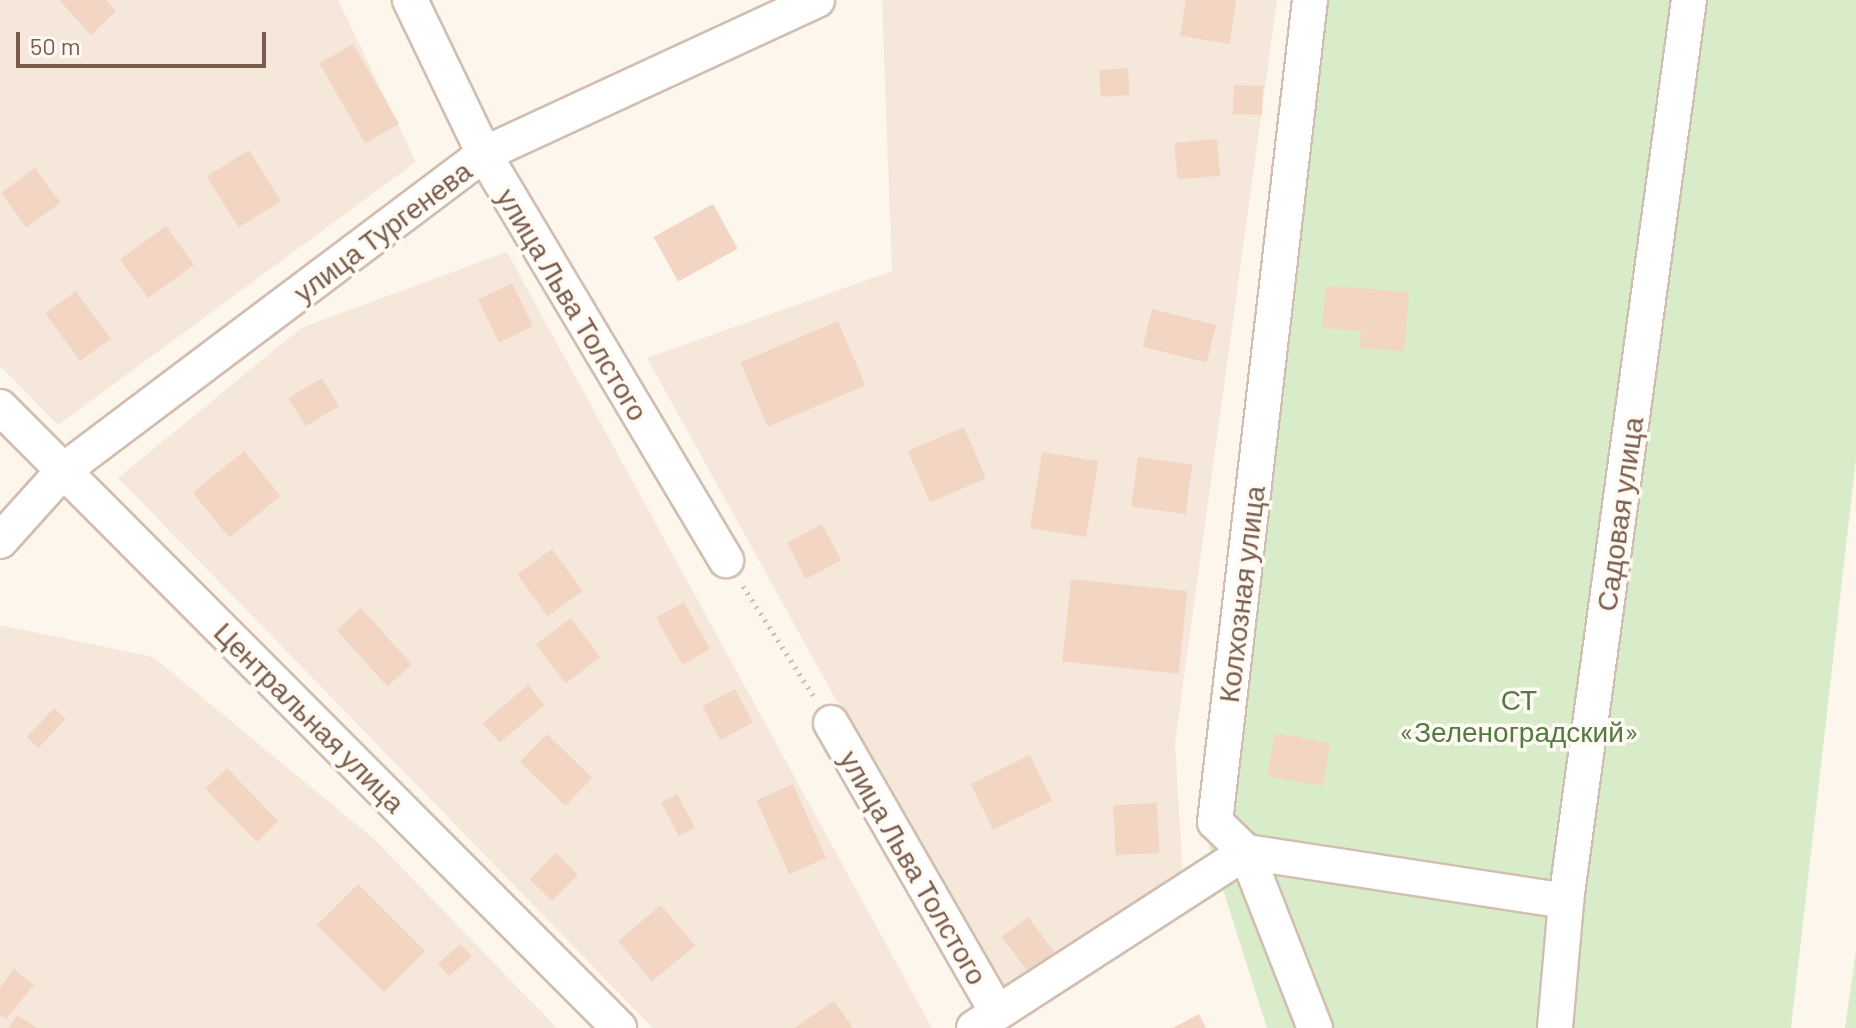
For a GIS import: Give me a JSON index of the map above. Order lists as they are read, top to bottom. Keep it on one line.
{"streets":{"street":["улица Тургенева","улица Льва Толстого","Садовая улица","Колхозная улица","Центральная улица"]},"crossings":[["улица Тургенева","улица Льва Толстого"],["улица Тургенева","Центральная улица"]],"parks":["СТ «Зеленоградский»"],"scale_bar":"50 m"}
